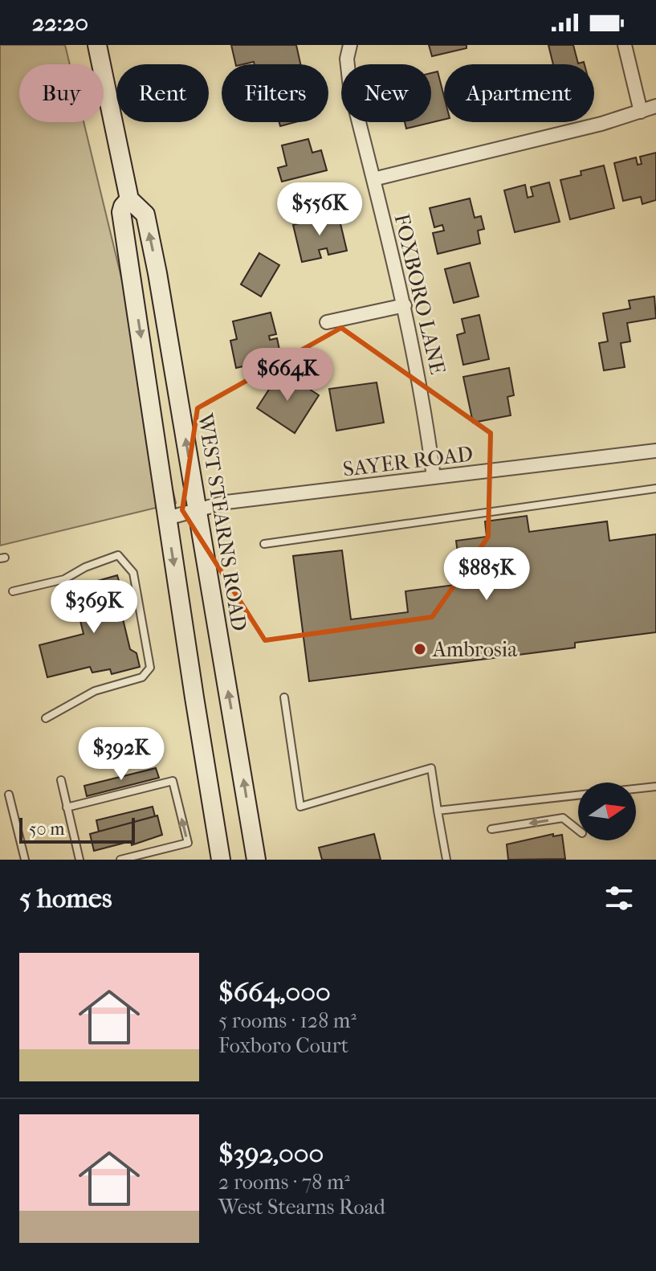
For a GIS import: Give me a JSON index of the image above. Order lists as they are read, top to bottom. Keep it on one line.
{"streets":{"main road":["WEST STEARNS ROAD"],"street":["FOXBORO LANE","SAYER ROAD"]},"crossings":[["FOXBORO LANE","SAYER ROAD"],["SAYER ROAD","WEST STEARNS ROAD"]],"places":["Ambrosia"],"scale_bar":"50 m","north":"right","page":{"status":"22:20","chip":["Buy","Rent","Filters","New","Apartment"],"price":["$556K","$664K","$885K","$369K","$392K"],"scale":"50 m","heading":"5 homes","list":[{"name":"$664,000","note":"5 rooms · 128 m² · Foxboro Court"},{"name":"$392,000","note":"2 rooms · 78 m² · West Stearns Road"}]}}
